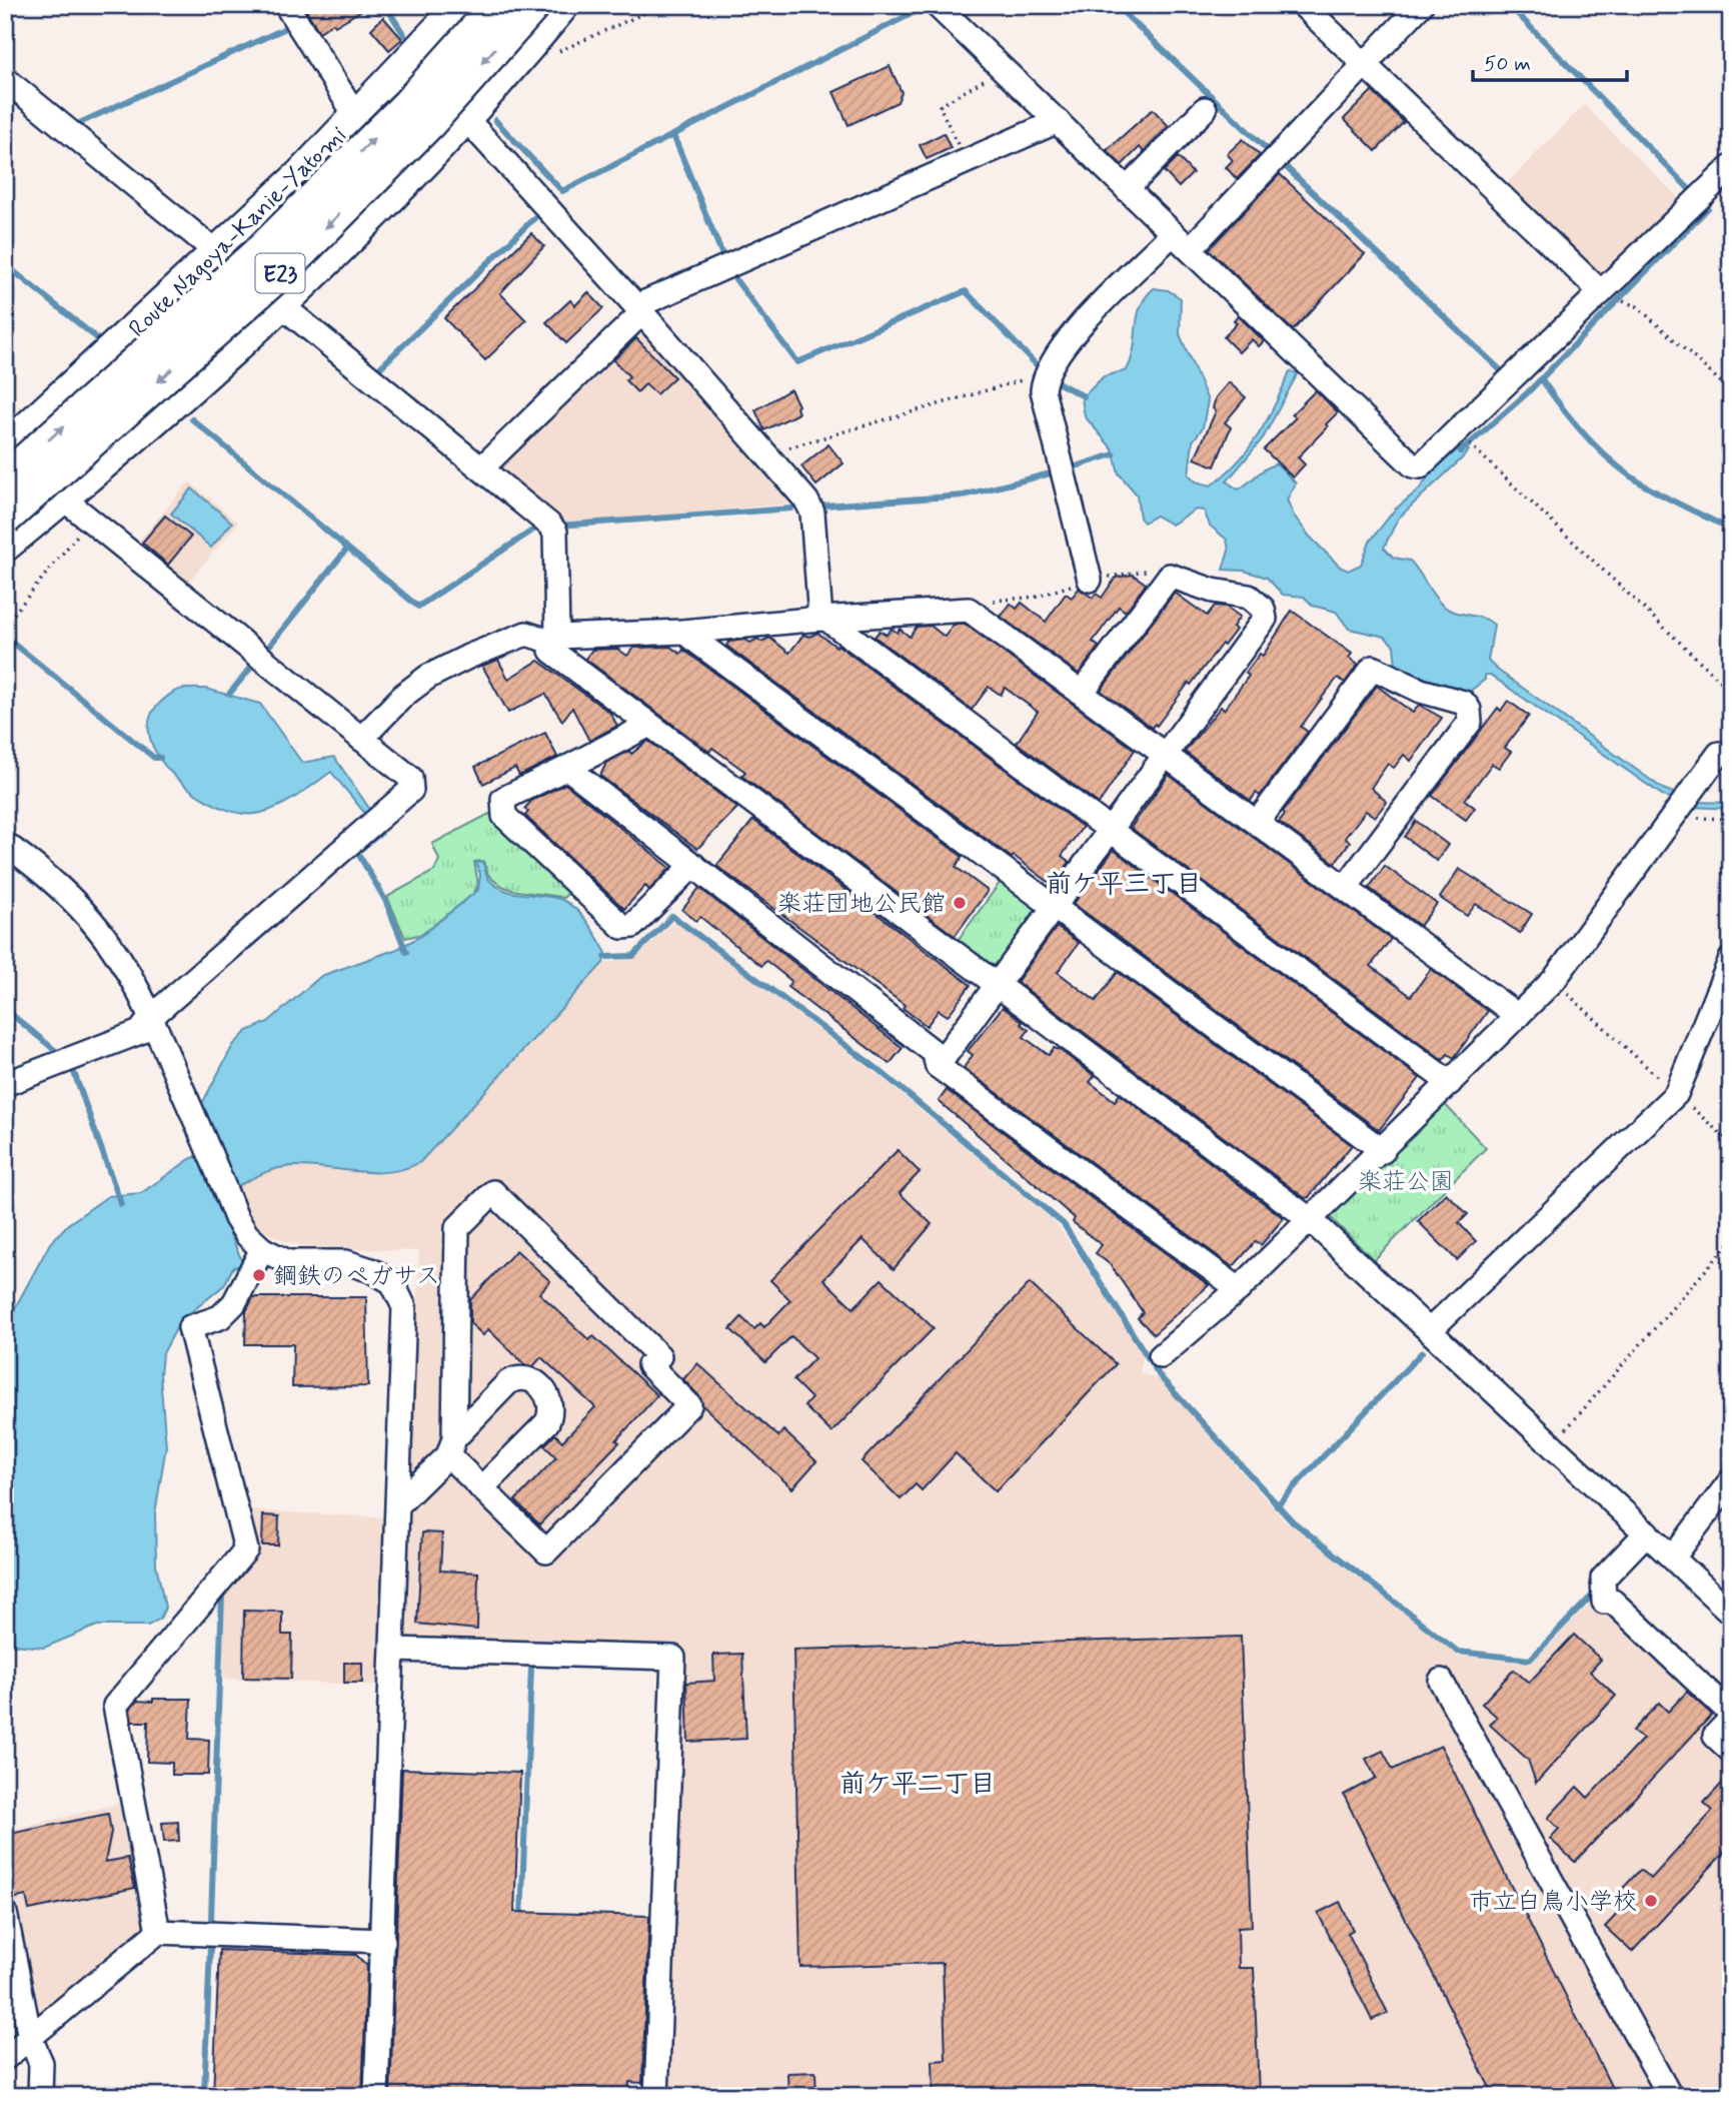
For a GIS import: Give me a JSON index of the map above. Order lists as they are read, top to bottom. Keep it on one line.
{"streets":{"highway":["E23"],"main road":["Route Nagoya-Kanie-Yatomi"]},"districts":["前ケ平三丁目","前ケ平二丁目"],"parks":["楽荘公園"],"places":["楽荘団地公民館","鋼鉄のペガサス","市立白鳥小学校"],"scale_bar":"50 m"}
